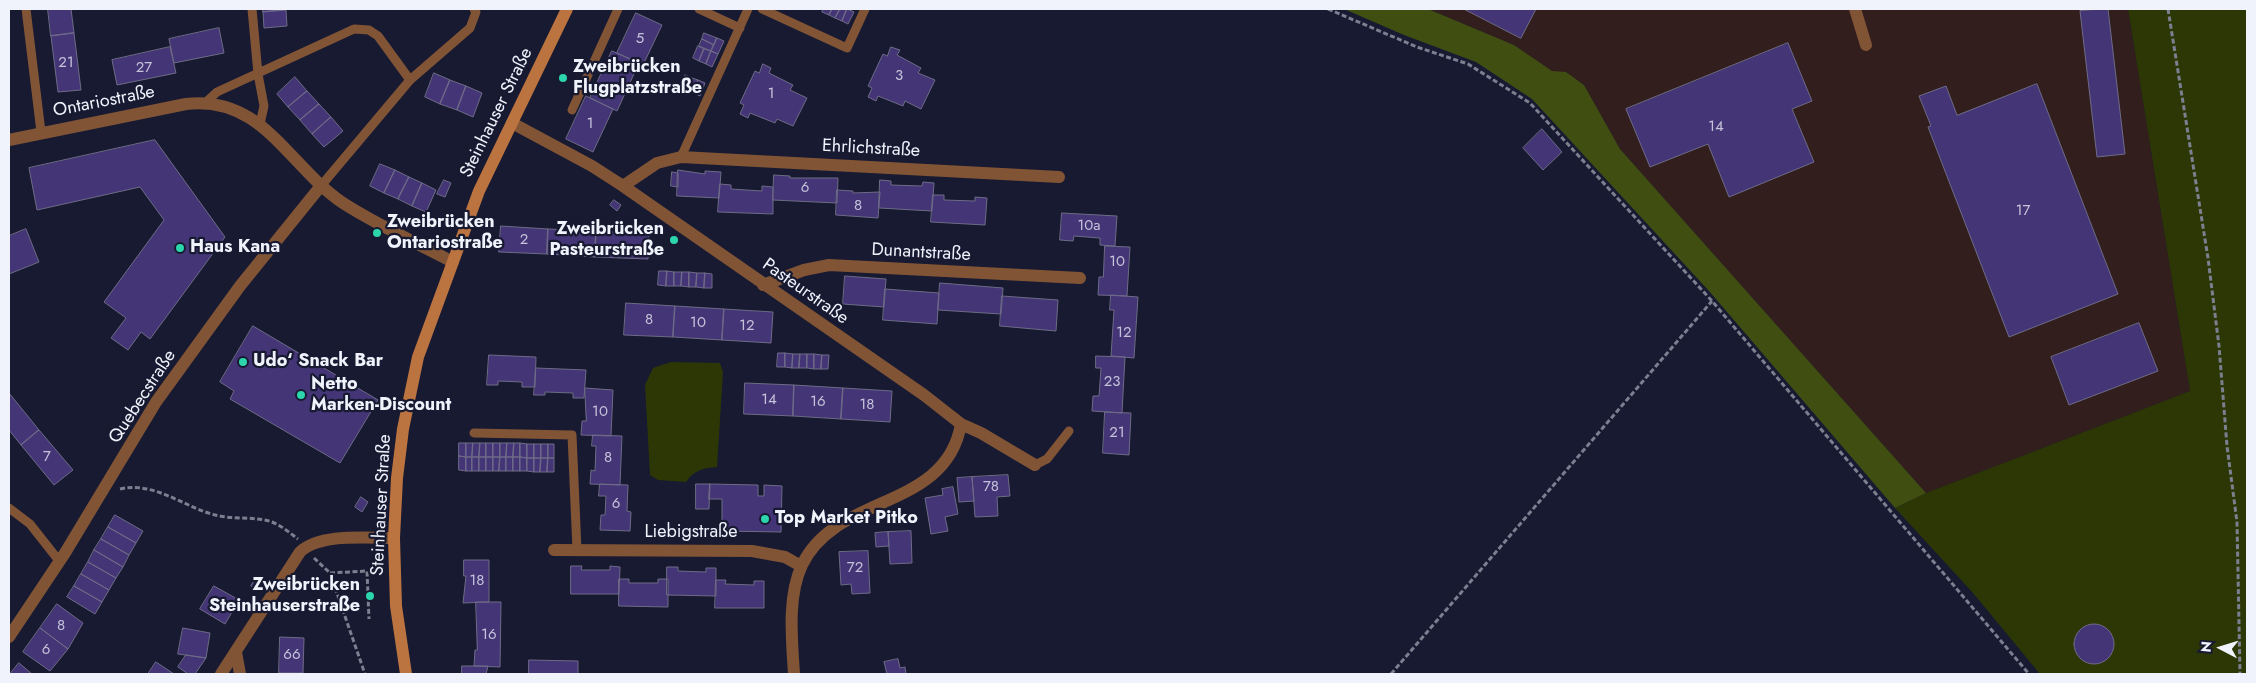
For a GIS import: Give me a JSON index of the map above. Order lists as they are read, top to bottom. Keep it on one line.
{"streets":{"main road":["Steinhauser Straße"],"street":["Ontariostraße","Ehrlichstraße","Dunantstraße","Pasteurstraße","Quebecstraße","Liebigstraße"]},"crossings":[["Ontariostraße","Steinhauser Straße"],["Ontariostraße","Quebecstraße"],["Steinhauser Straße","Pasteurstraße"],["Ehrlichstraße","Pasteurstraße"],["Dunantstraße","Pasteurstraße"]],"places":["Zweibrücken Flugplatzstraße","Zweibrücken Ontariostraße","Zweibrücken Pasteurstraße","Haus Kana","Udo‘ Snack Bar","Netto Marken-Discount","Top Market Pitko","Zweibrücken Steinhauserstraße"],"house_numbers":["5","21","27","3","1","1","14","6","8","17","10a","2","10","8","10","12","12","23","14","16","18","10","21","7","8","78","6","72","18","8","16","6","66"],"north":"left"}
